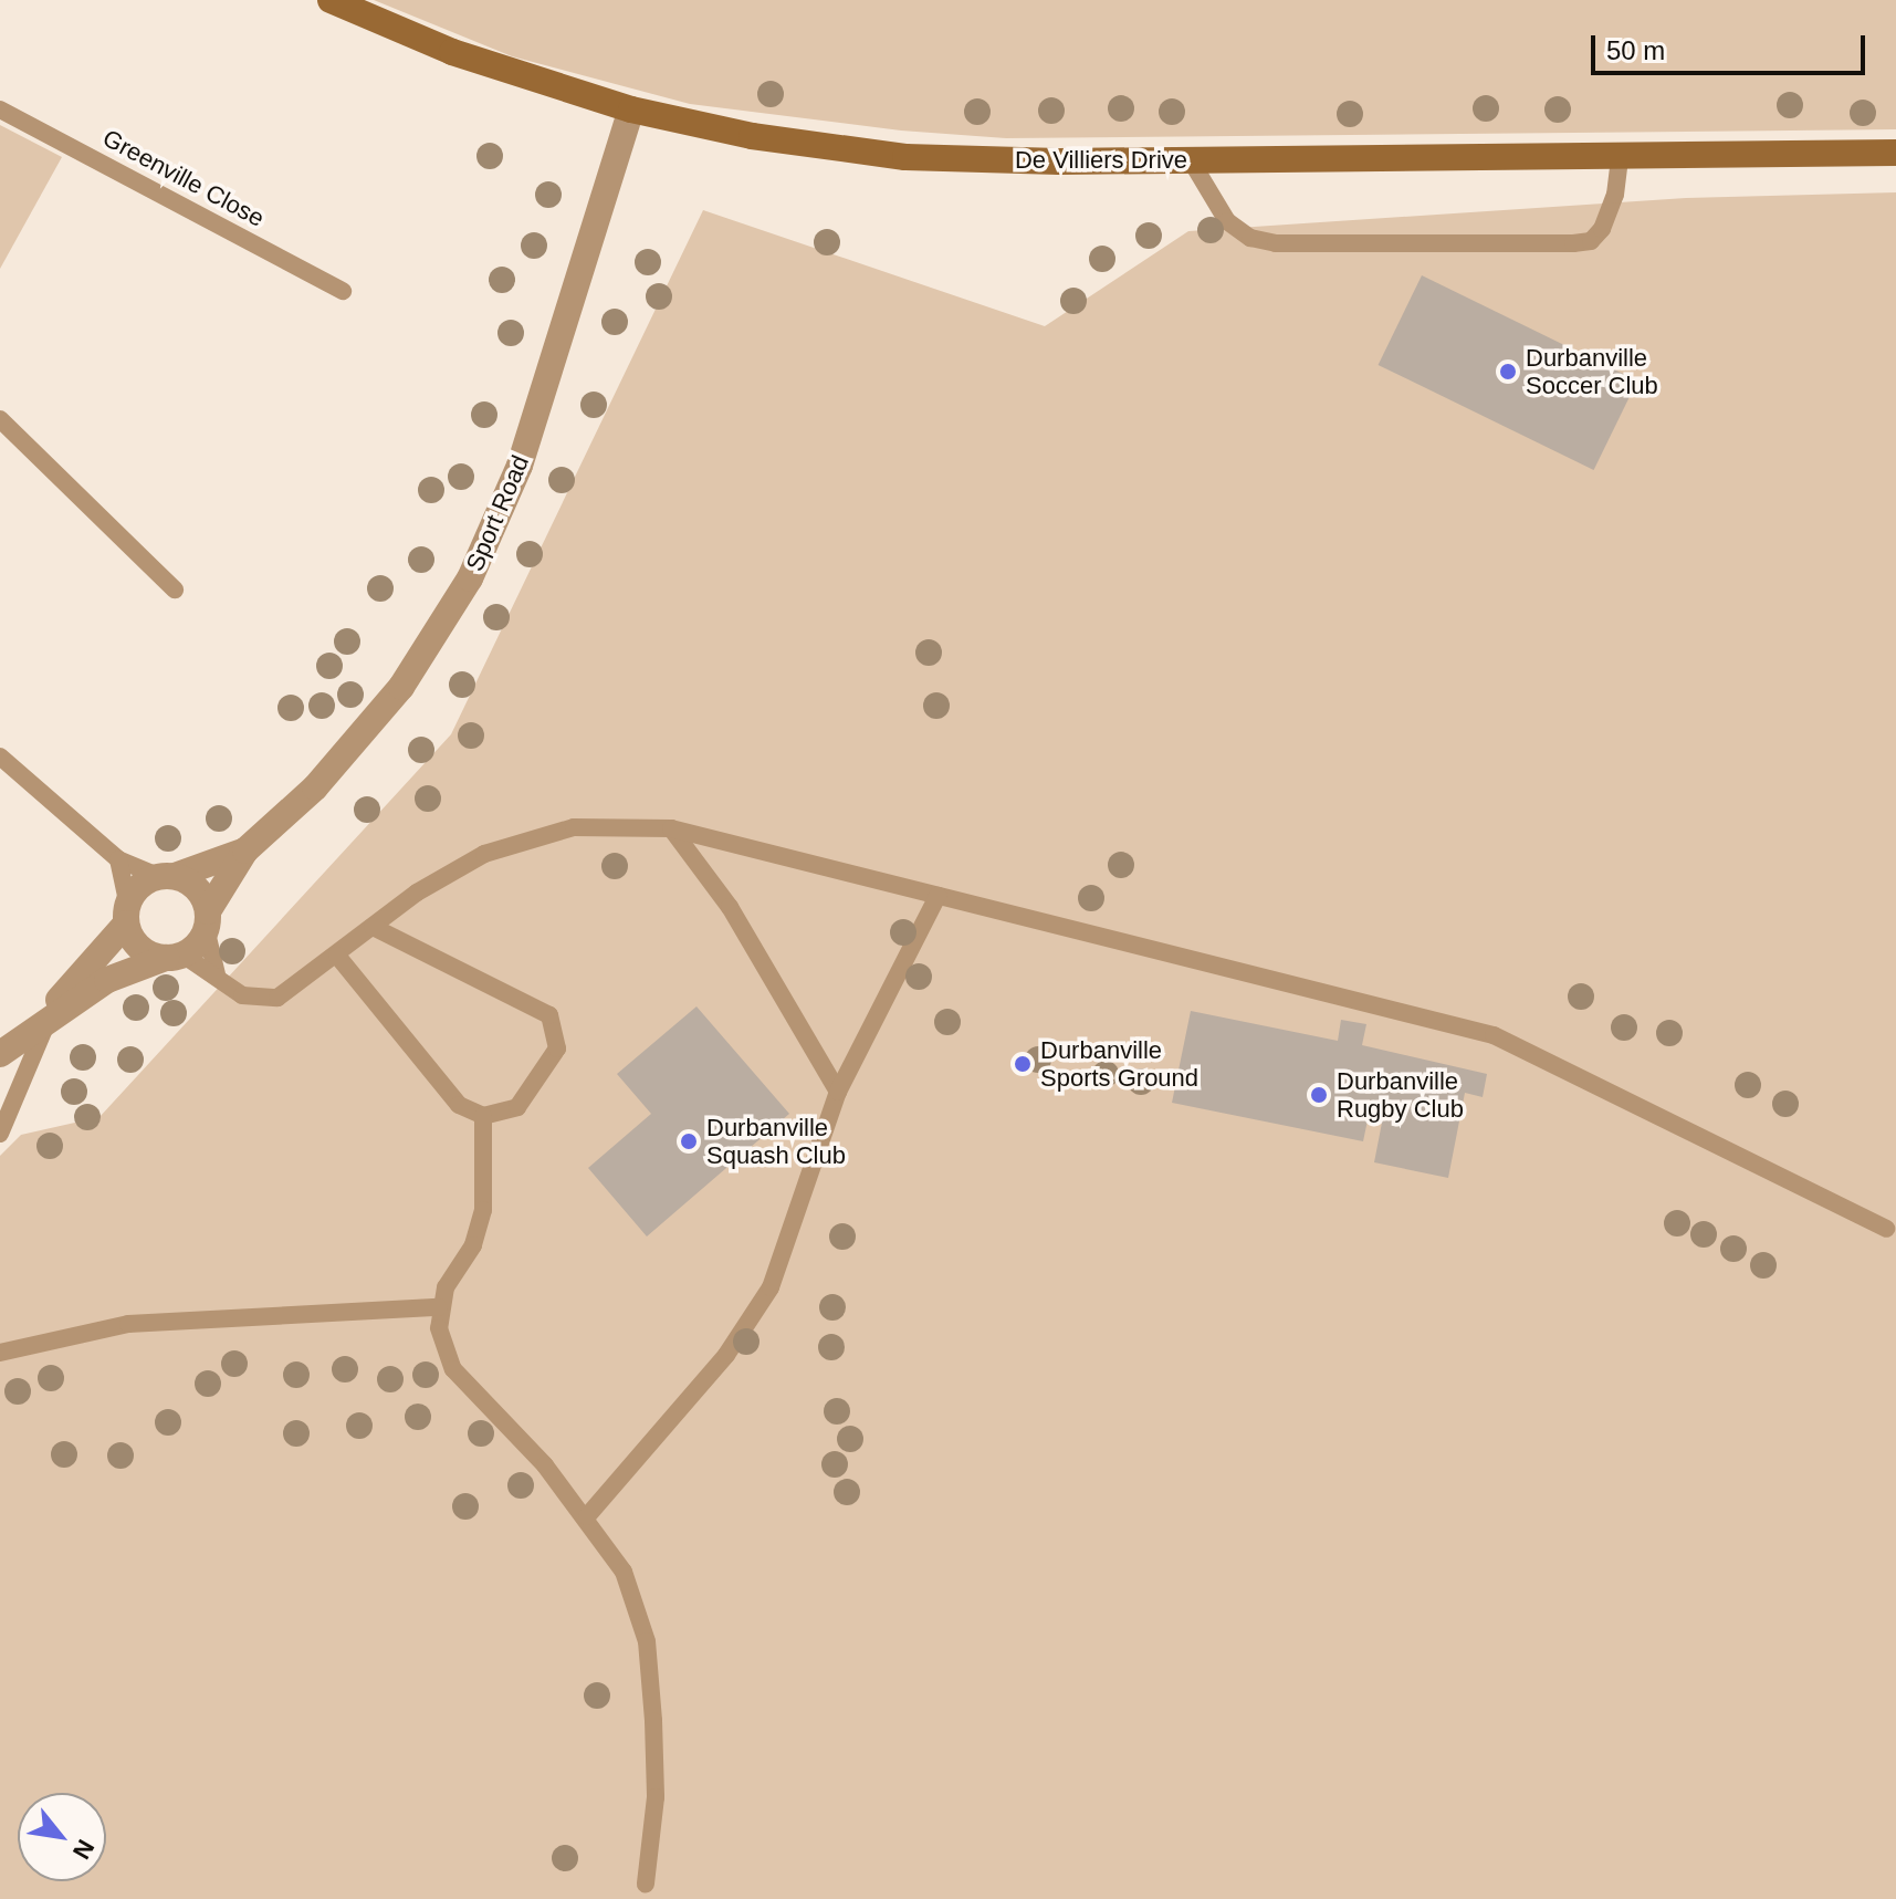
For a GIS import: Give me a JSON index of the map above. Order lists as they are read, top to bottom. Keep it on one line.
{"streets":{"street":["De Villiers Drive","Sport Road"],"lane":["Greenville Close"]},"crossings":[["De Villiers Drive","Sport Road"]],"places":["Durbanville Soccer Club","Durbanville Sports Ground","Durbanville Rugby Club","Durbanville Squash Club"],"scale_bar":"50 m","north":"bottom right"}
